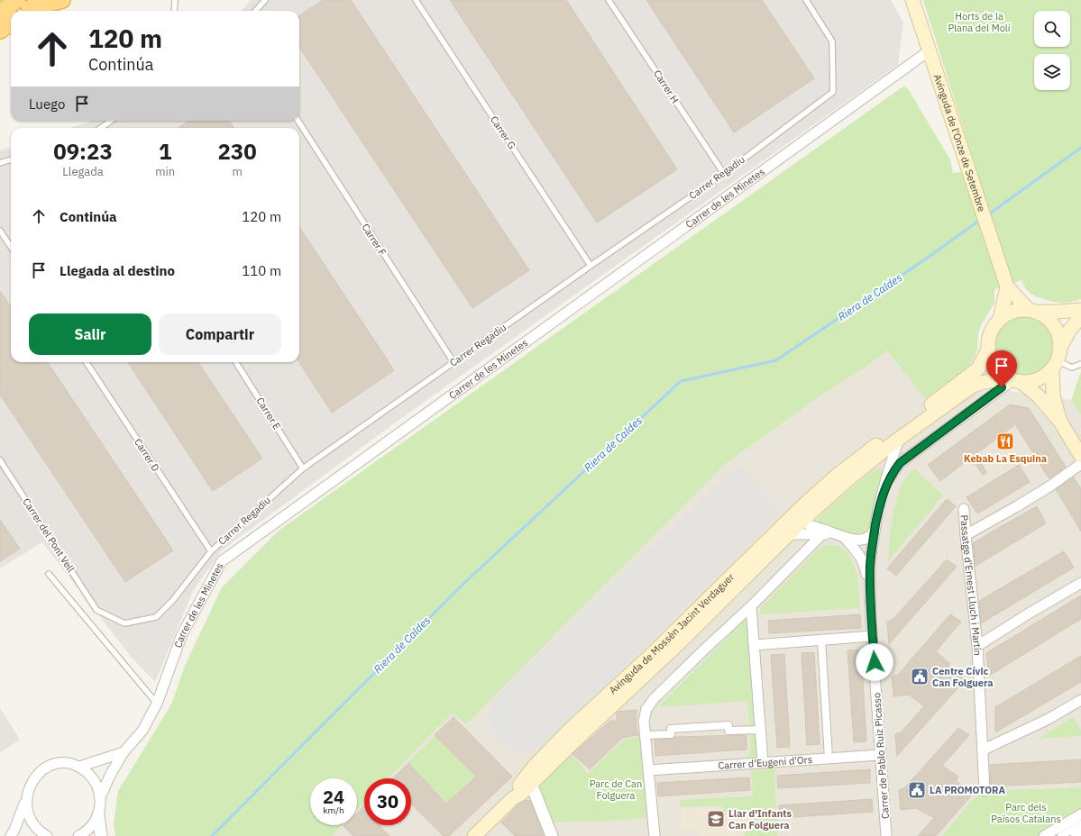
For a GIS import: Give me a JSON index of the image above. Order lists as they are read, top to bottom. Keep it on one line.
{"streets":{"main road":["Avinguda de l'Onze de Setembre","Avinguda de Mossèn Jacint Verdaguer"],"street":["Carrer de les Minetes","Passatge d'Ernest Lluch i Martín","Carrer de Pablo Ruiz Picasso","Carrer d'Eugeni d'Ors"],"lane":["Carrer H","Carrer G","Carrer Regadiu","Carrer F","Carrer E","Carrer D","Carrer del Pont Vell"]},"crossings":[["Carrer H","Carrer Regadiu"],["Carrer G","Carrer Regadiu"],["Avinguda de l'Onze de Setembre","Carrer de les Minetes"],["Avinguda de l'Onze de Setembre","Avinguda de Mossèn Jacint Verdaguer"],["Carrer Regadiu","Carrer F"],["Carrer Regadiu","Carrer E"],["Carrer Regadiu","Carrer D"],["Carrer Regadiu","Carrer del Pont Vell"],["Avinguda de Mossèn Jacint Verdaguer","Carrer de Pablo Ruiz Picasso"],["Carrer de Pablo Ruiz Picasso","Carrer d'Eugeni d'Ors"]],"water":["Riera de Caldes"],"parks":["Horts de la Plana del Molí","Parc de Can Folguera","Parc dels Països Catalans"],"places":{"restaurant":["Kebab La Esquina"],"public building":["Centre Cívic Can Folguera","LA PROMOTORA"],"school or university":["Llar d'Infants Can Folguera"]},"page":{"turn":["120 m","Continúa"],"then":"Luego","eta":["09:23","Llegada","1","min","230","m"],"list":[{"name":"Continúa","value":"120 m"},{"name":"Llegada al destino","value":"110 m"}],"buttons":["Salir","Compartir"],"speed":"24 km/h","limit":"30"}}
